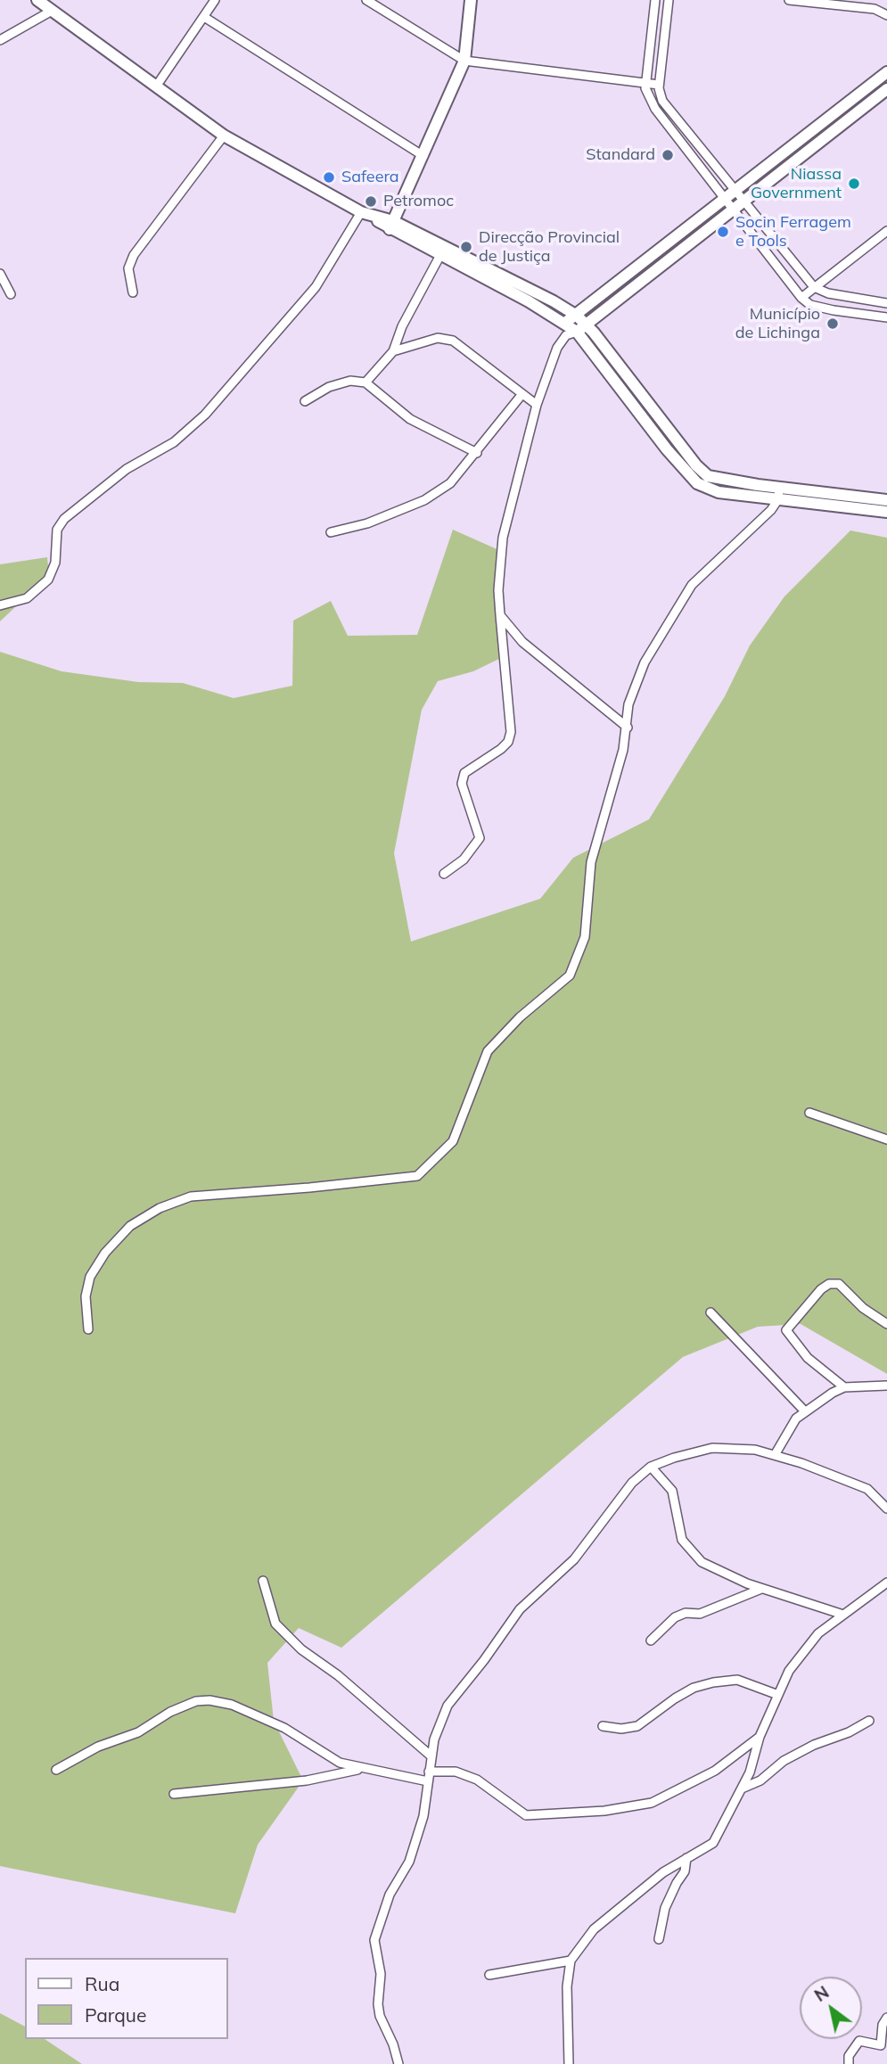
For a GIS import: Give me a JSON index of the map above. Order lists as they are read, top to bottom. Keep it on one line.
{"places":["Standard","Safeera","Niassa Government","Petromoc","Socin Ferragem e Tools","Direcção Provincial de Justiça","Município de Lichinga"],"legend":["Rua","Parque"],"north":"top left"}
